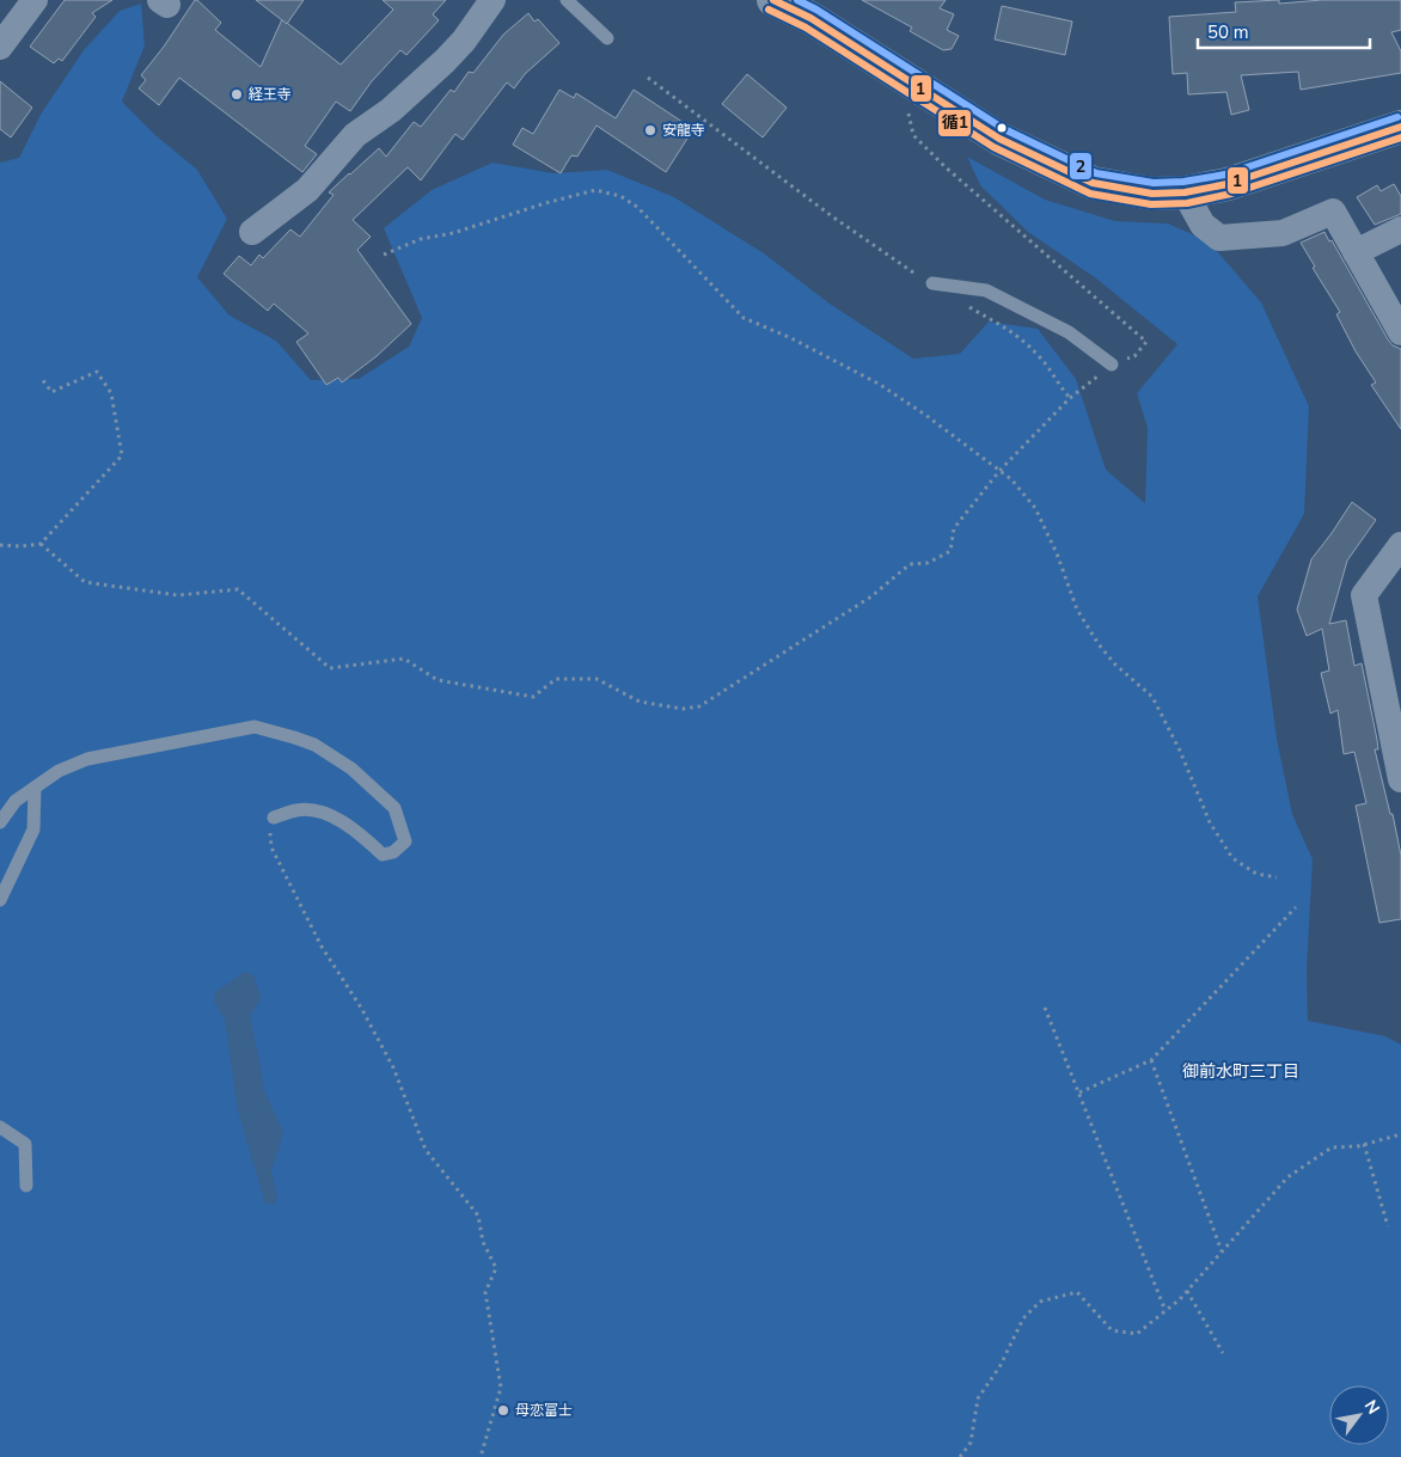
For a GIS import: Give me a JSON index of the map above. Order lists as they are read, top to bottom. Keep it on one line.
{"districts":["御前水町三丁目"],"places":["経王寺","安龍寺","母恋富士"],"lines":["transit line 1","transit line 2","transit line 循1"],"scale_bar":"50 m","north":"top right"}
